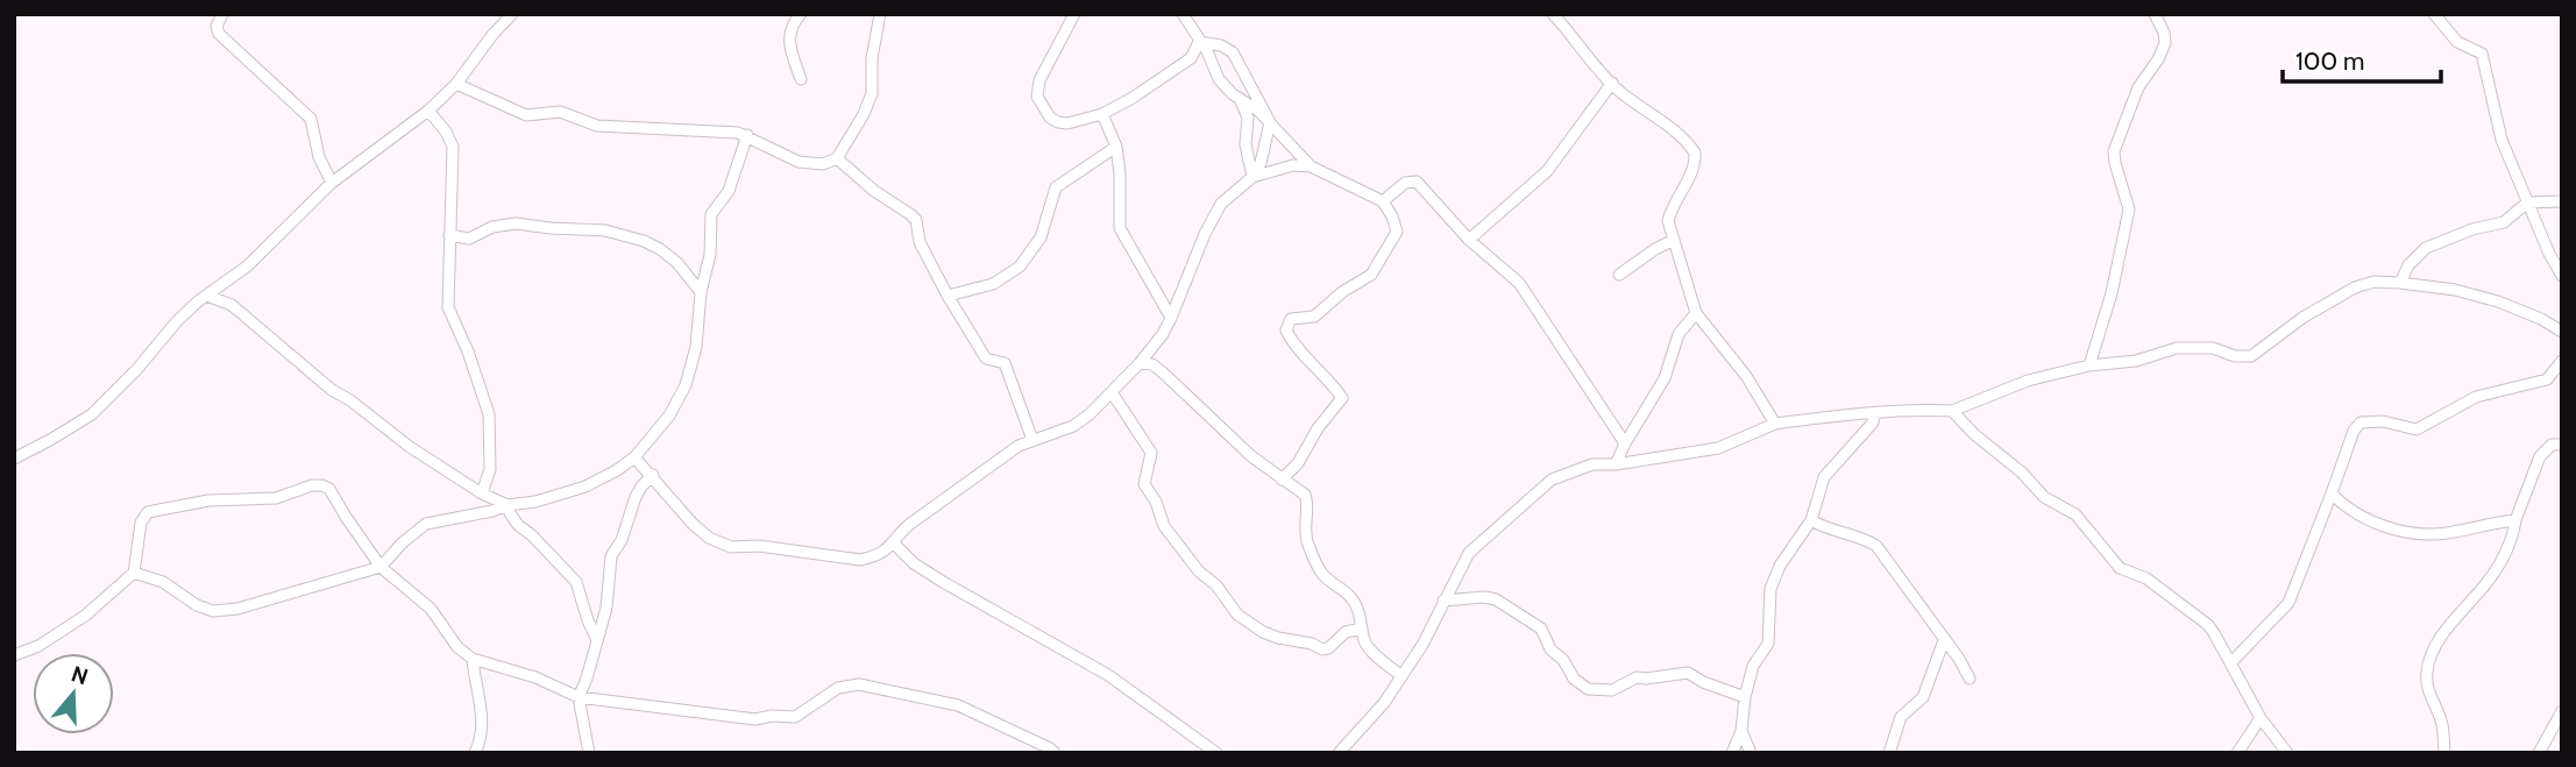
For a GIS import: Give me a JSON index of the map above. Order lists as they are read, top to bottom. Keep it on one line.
{"scale_bar":"100 m","north":"top"}
